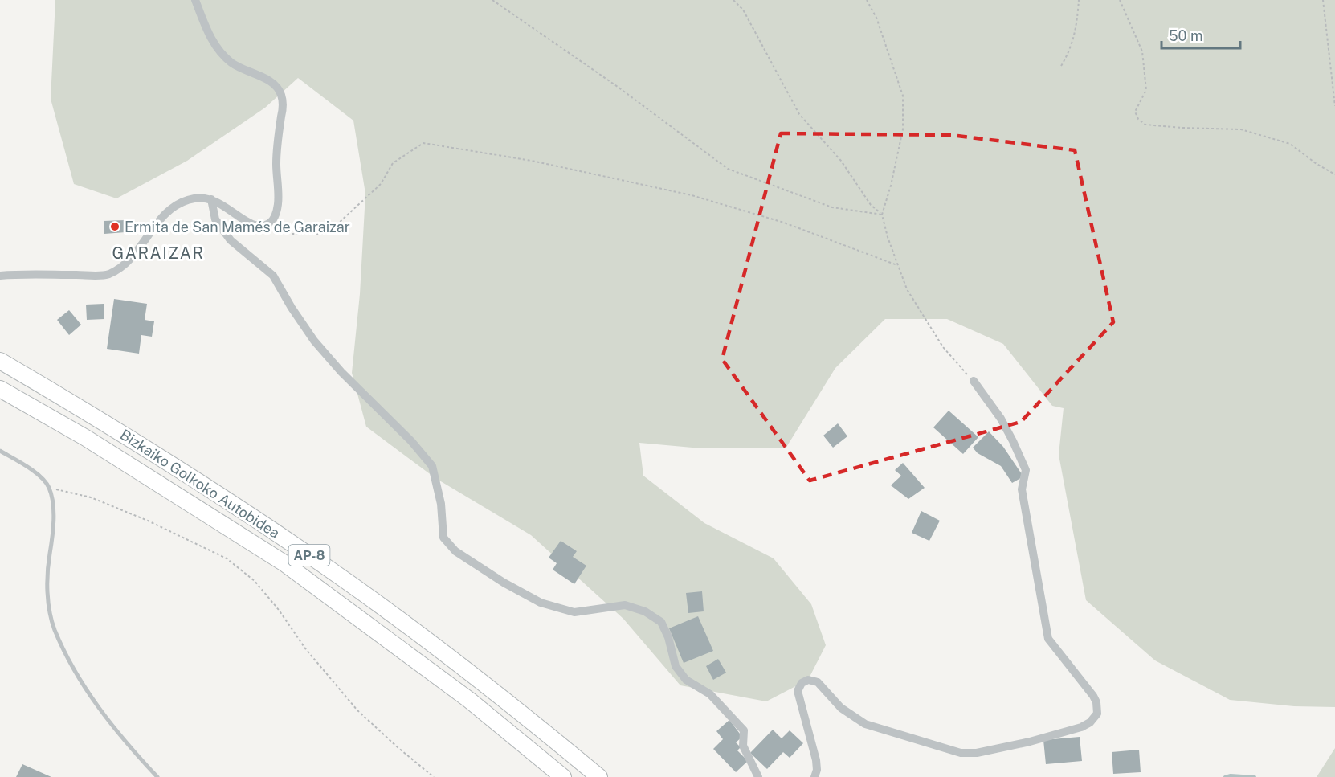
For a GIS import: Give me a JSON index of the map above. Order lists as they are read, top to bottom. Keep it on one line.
{"streets":{"highway":["Bizkaiko Golkoko Autobidea","AP-8"]},"districts":["GARAIZAR"],"places":["Ermita de San Mamés de Garaizar"],"scale_bar":"50 m"}
